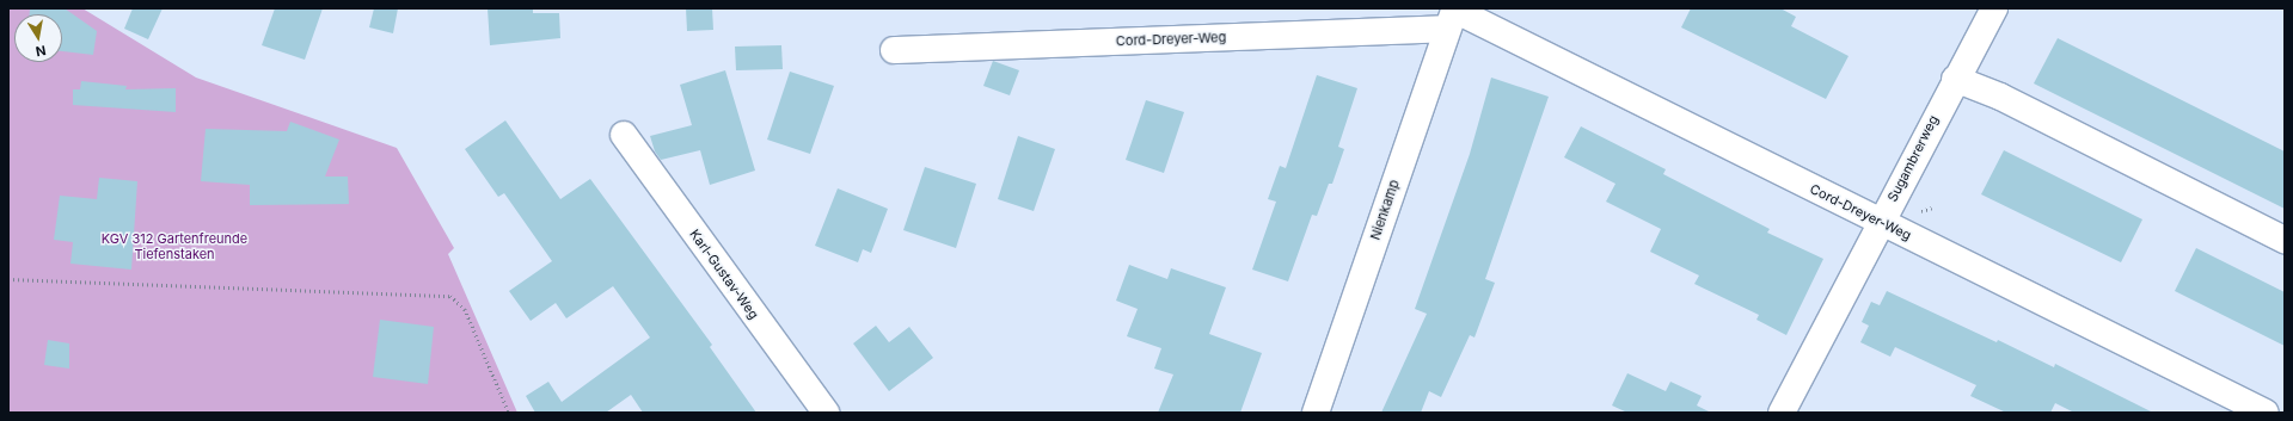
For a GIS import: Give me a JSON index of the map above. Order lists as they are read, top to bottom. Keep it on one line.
{"streets":{"street":["Cord-Dreyer-Weg","Sugambrerweg","Nienkamp","Karl-Gustav-Weg"]},"crossings":[["Cord-Dreyer-Weg","Sugambrerweg"],["Cord-Dreyer-Weg","Nienkamp"]],"parks":["KGV 312 Gartenfreunde Tiefenstaken"],"north":"bottom"}
